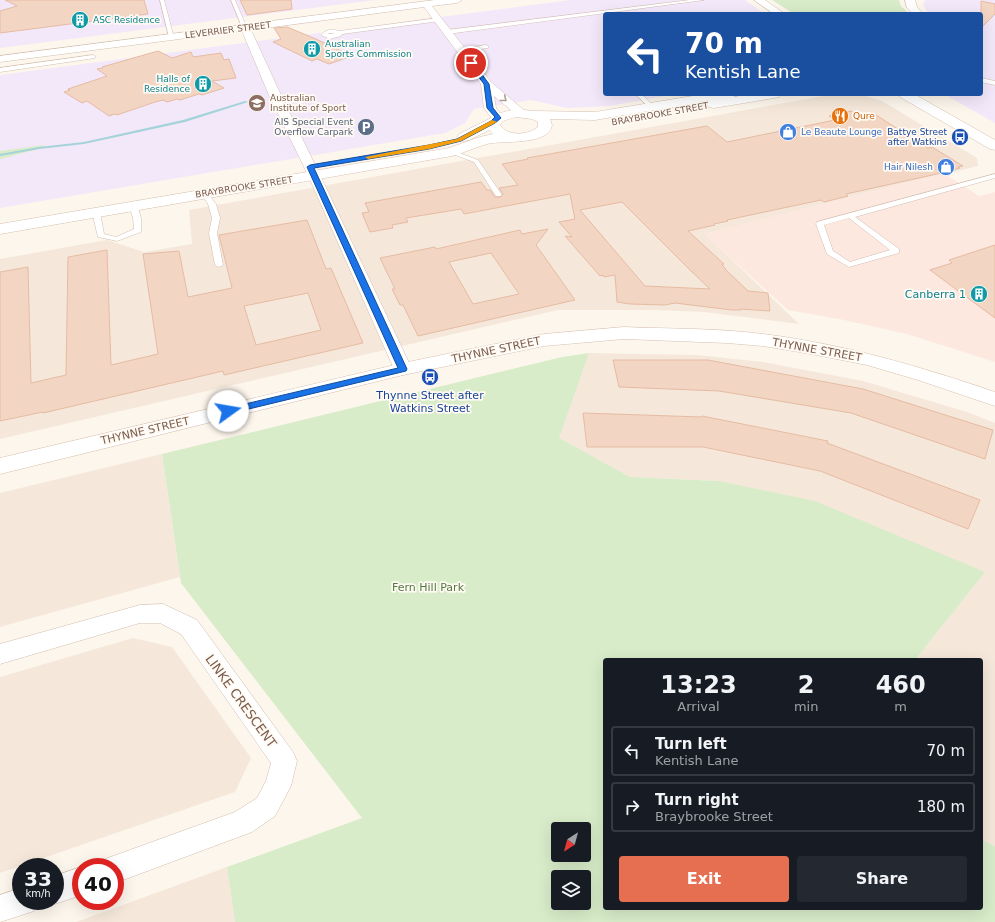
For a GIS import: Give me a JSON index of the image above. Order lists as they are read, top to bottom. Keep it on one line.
{"streets":{"street":["LEVERRIER STREET","BRAYBROOKE STREET","THYNNE STREET","LINKE CRESCENT"]},"parks":["Fern Hill Park"],"places":{"building":["ASC Residence","Australian Sports Commission","Halls of Residence","Canberra 1"],"school or university":["Australian Institute of Sport"],"restaurant":["Qure"],"parking":["AIS Special Event Overflow Carpark"],"shop":["Le Beaute Lounge","Hair Nilesh"],"bus stop":["Battye Street after Watkins","Thynne Street after Watkins Street"]},"north":"bottom left","page":{"turn":["70 m","Kentish Lane"],"eta":["13:23","Arrival","2","min","460","m"],"list":[{"name":"Turn left","note":"Kentish Lane","value":"70 m"},{"name":"Turn right","note":"Braybrooke Street","value":"180 m"}],"buttons":["Exit","Share"],"speed":"33 km/h","limit":"40"}}
